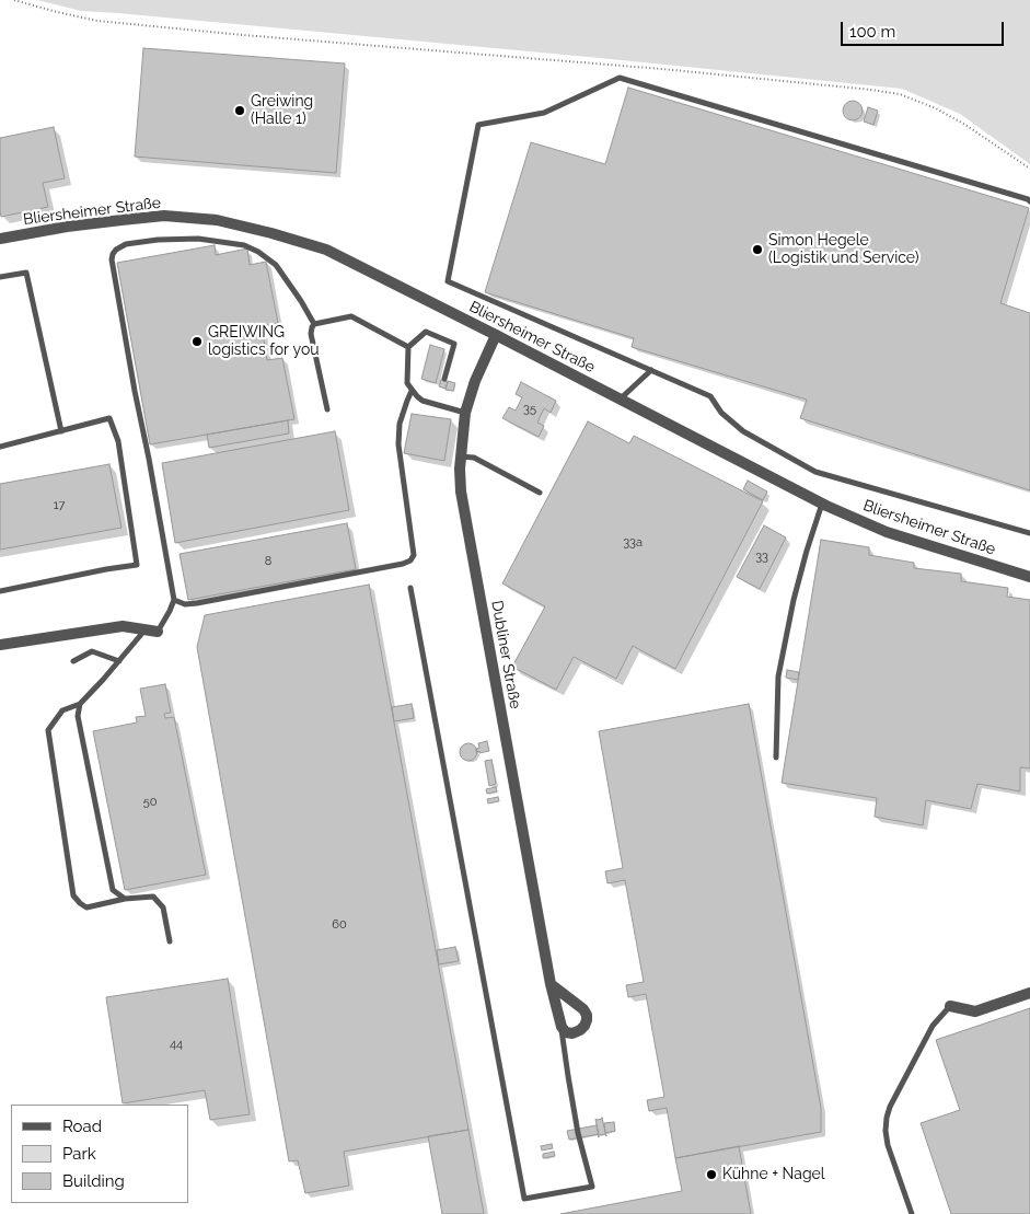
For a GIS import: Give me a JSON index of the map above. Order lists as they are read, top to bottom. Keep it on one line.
{"streets":{"street":["Bliersheimer Straße","Dubliner Straße"]},"crossings":[["Bliersheimer Straße","Dubliner Straße"]],"places":["Greiwing (Halle 1)","Simon Hegele (Logistik und Service)","GREIWING logistics for you","Kühne + Nagel"],"house_numbers":["35","17","33a","33","8","50","60","44"],"legend":["Road","Park","Building"],"scale_bar":"100 m"}
